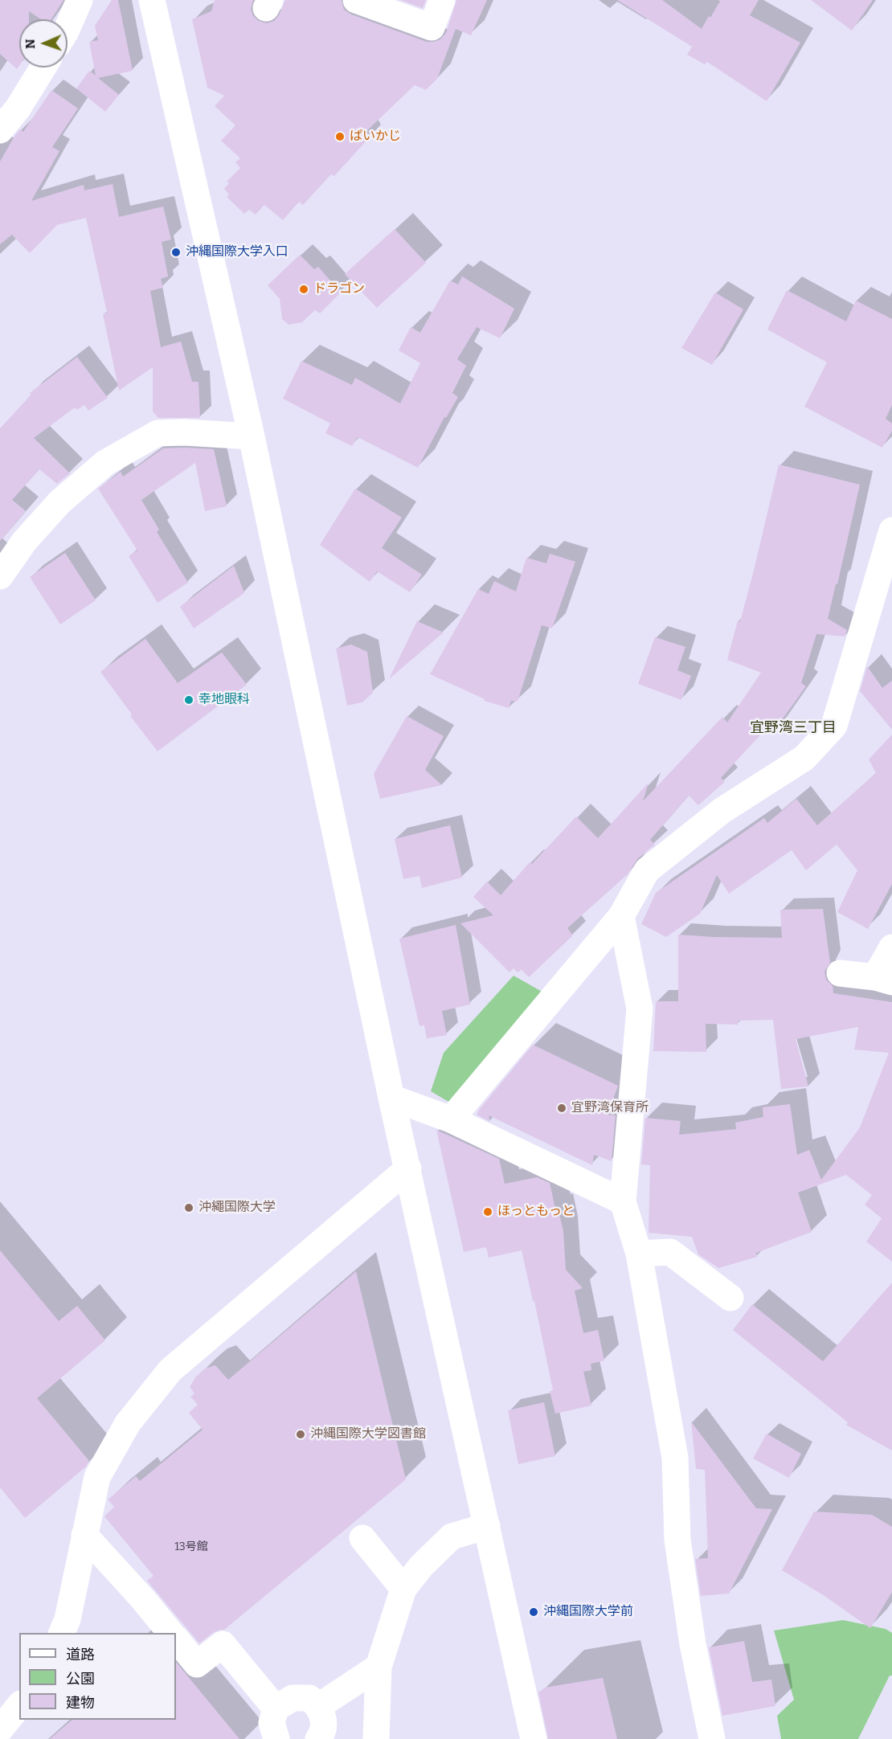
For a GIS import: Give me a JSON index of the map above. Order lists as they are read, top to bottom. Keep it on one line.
{"districts":["宜野湾三丁目"],"places":["ぱいかじ","沖縄国際大学入口","ドラゴン","幸地眼科","宜野湾保育所","沖繩国際大学","ほっともっと","沖縄国際大学図書館","沖縄国際大学前"],"house_numbers":["13号館"],"legend":["道路","公園","建物"],"north":"left"}
